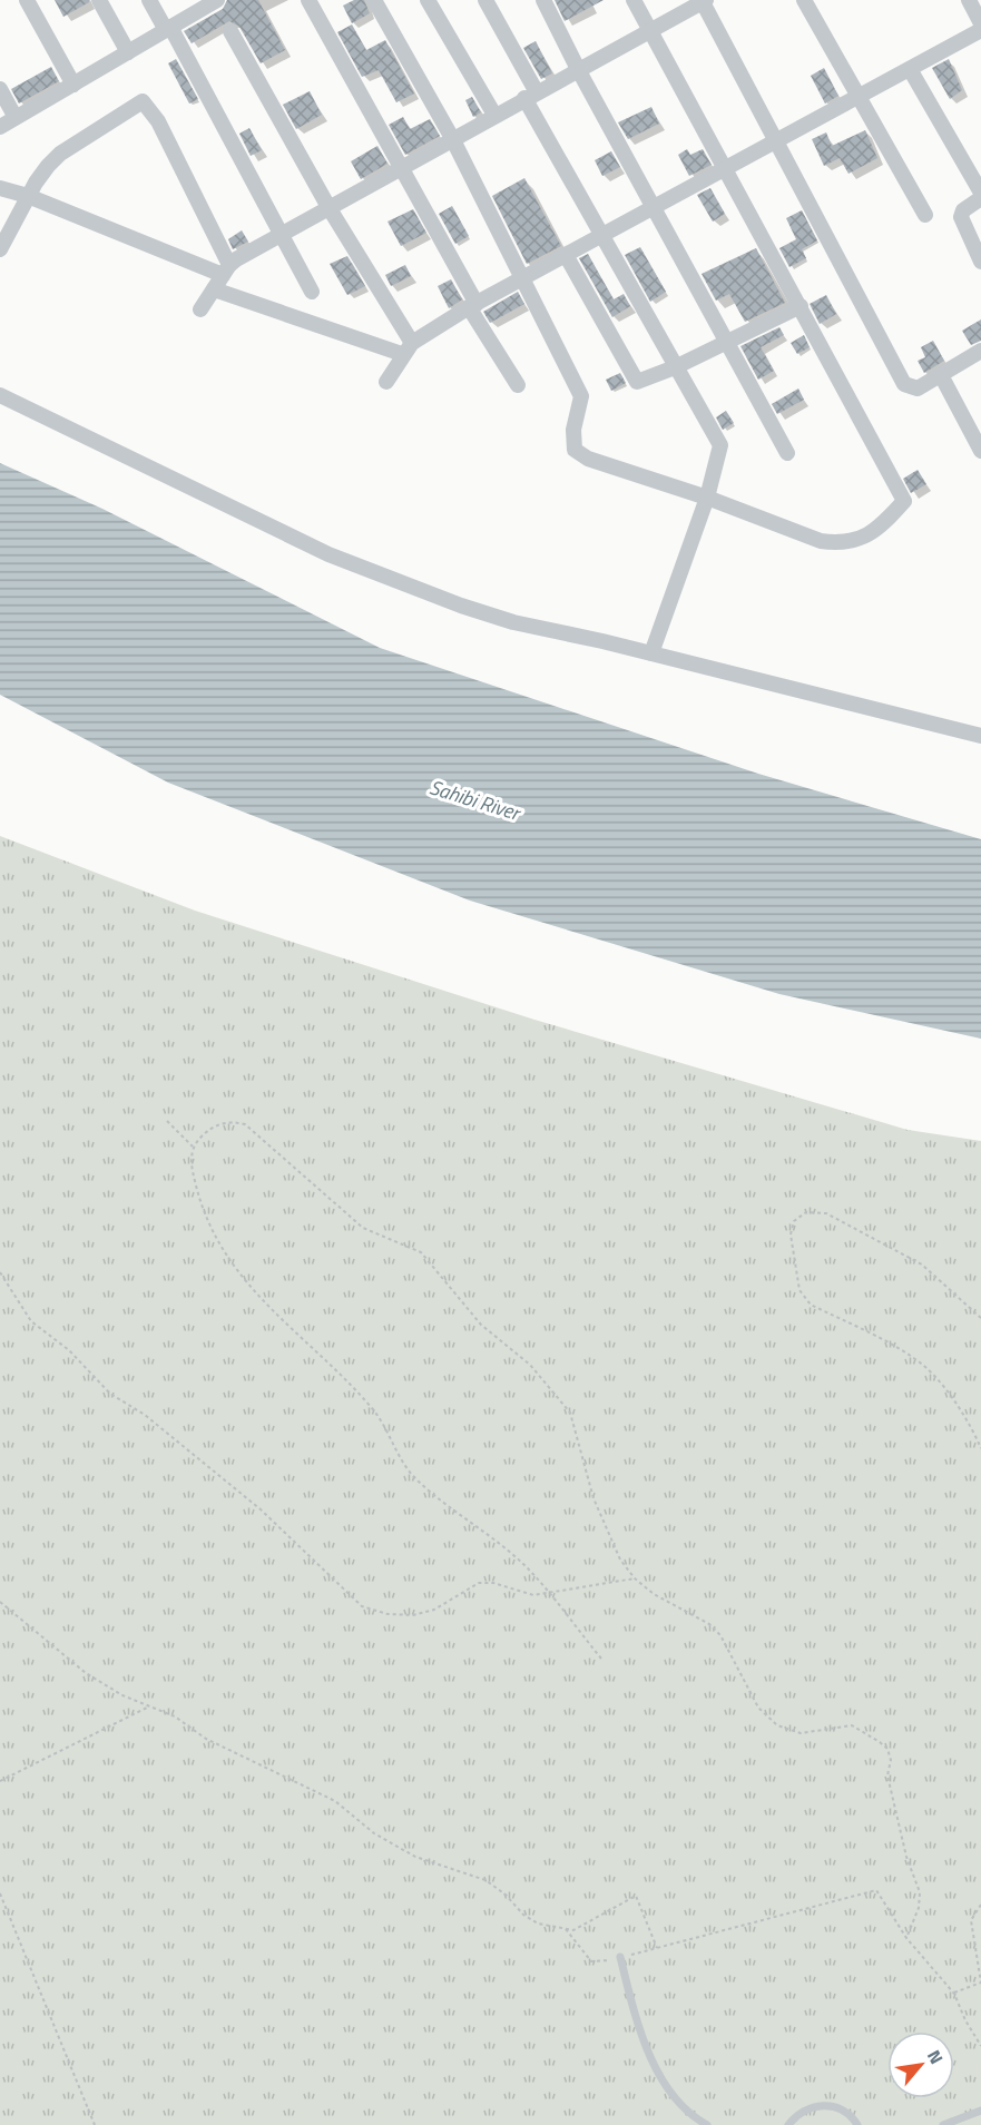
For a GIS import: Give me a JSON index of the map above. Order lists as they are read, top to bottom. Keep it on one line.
{"water":["Sahibi River"],"north":"top right"}
